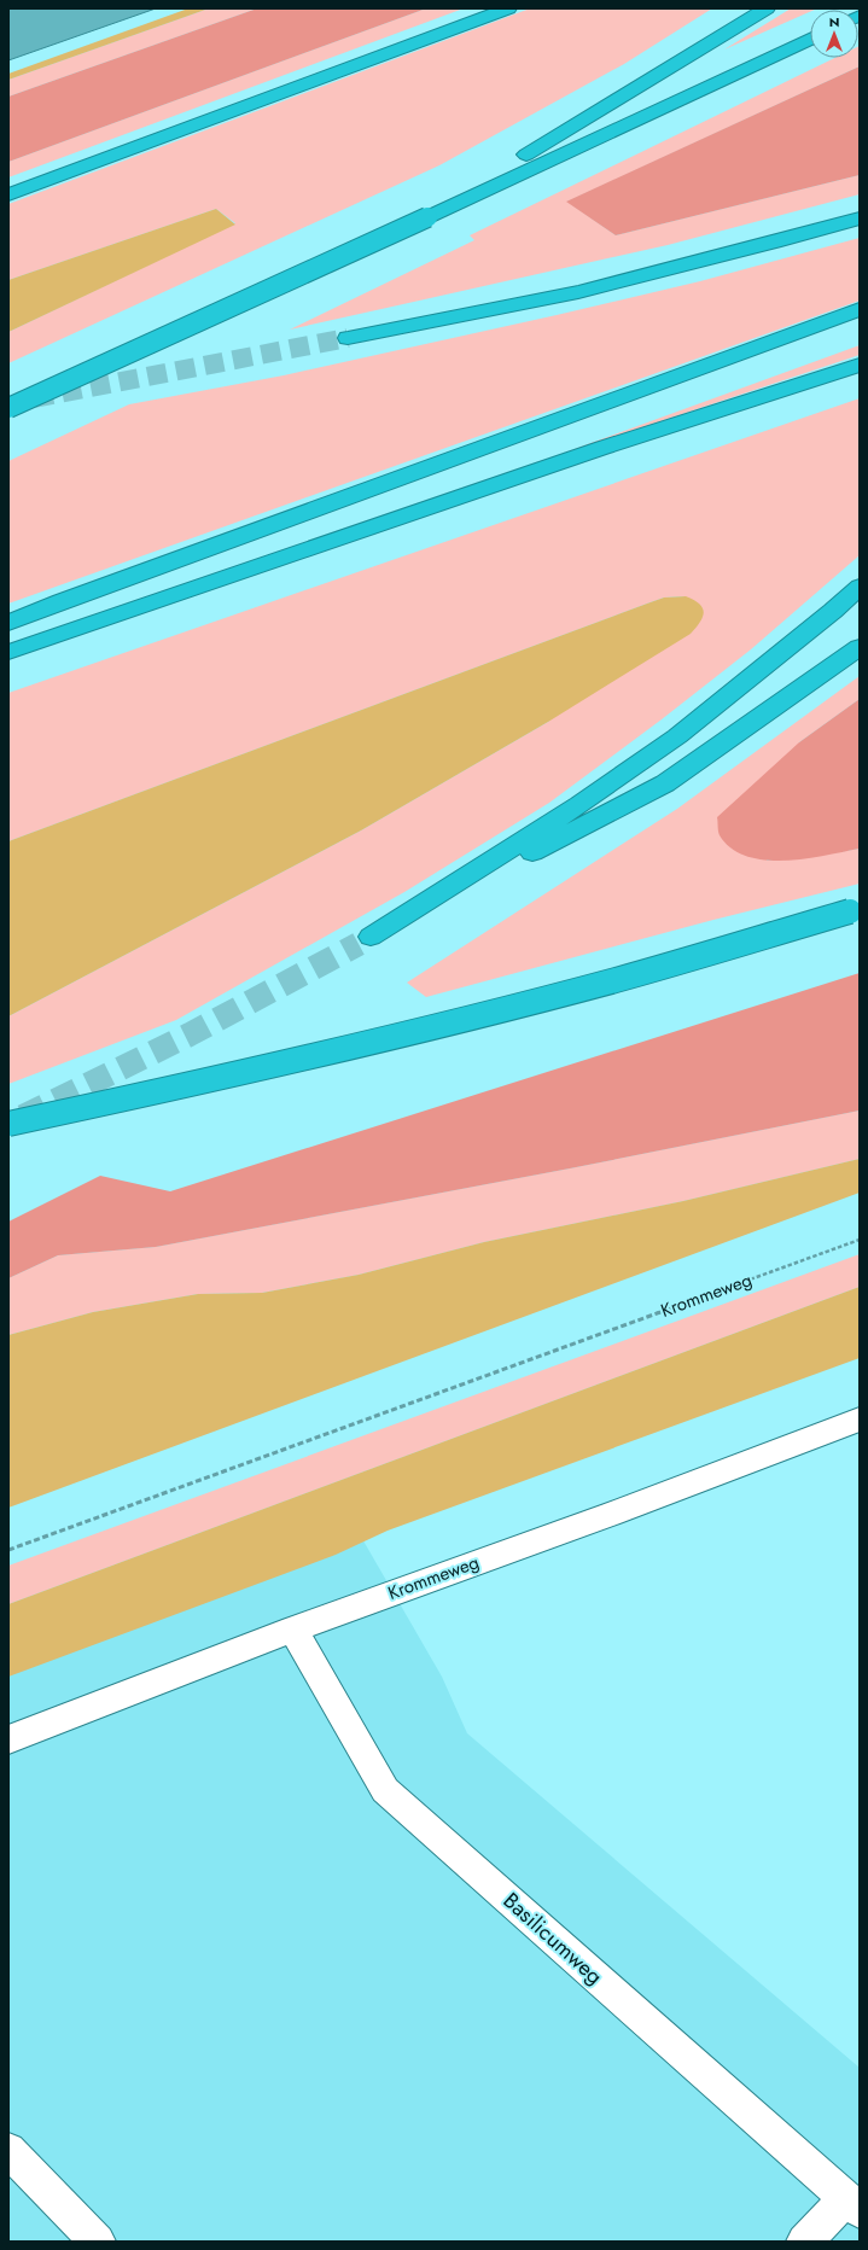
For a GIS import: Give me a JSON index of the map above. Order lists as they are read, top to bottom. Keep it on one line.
{"streets":{"street":["Krommeweg","Basilicumweg"]},"crossings":[["Krommeweg","Basilicumweg"]],"north":"top"}
